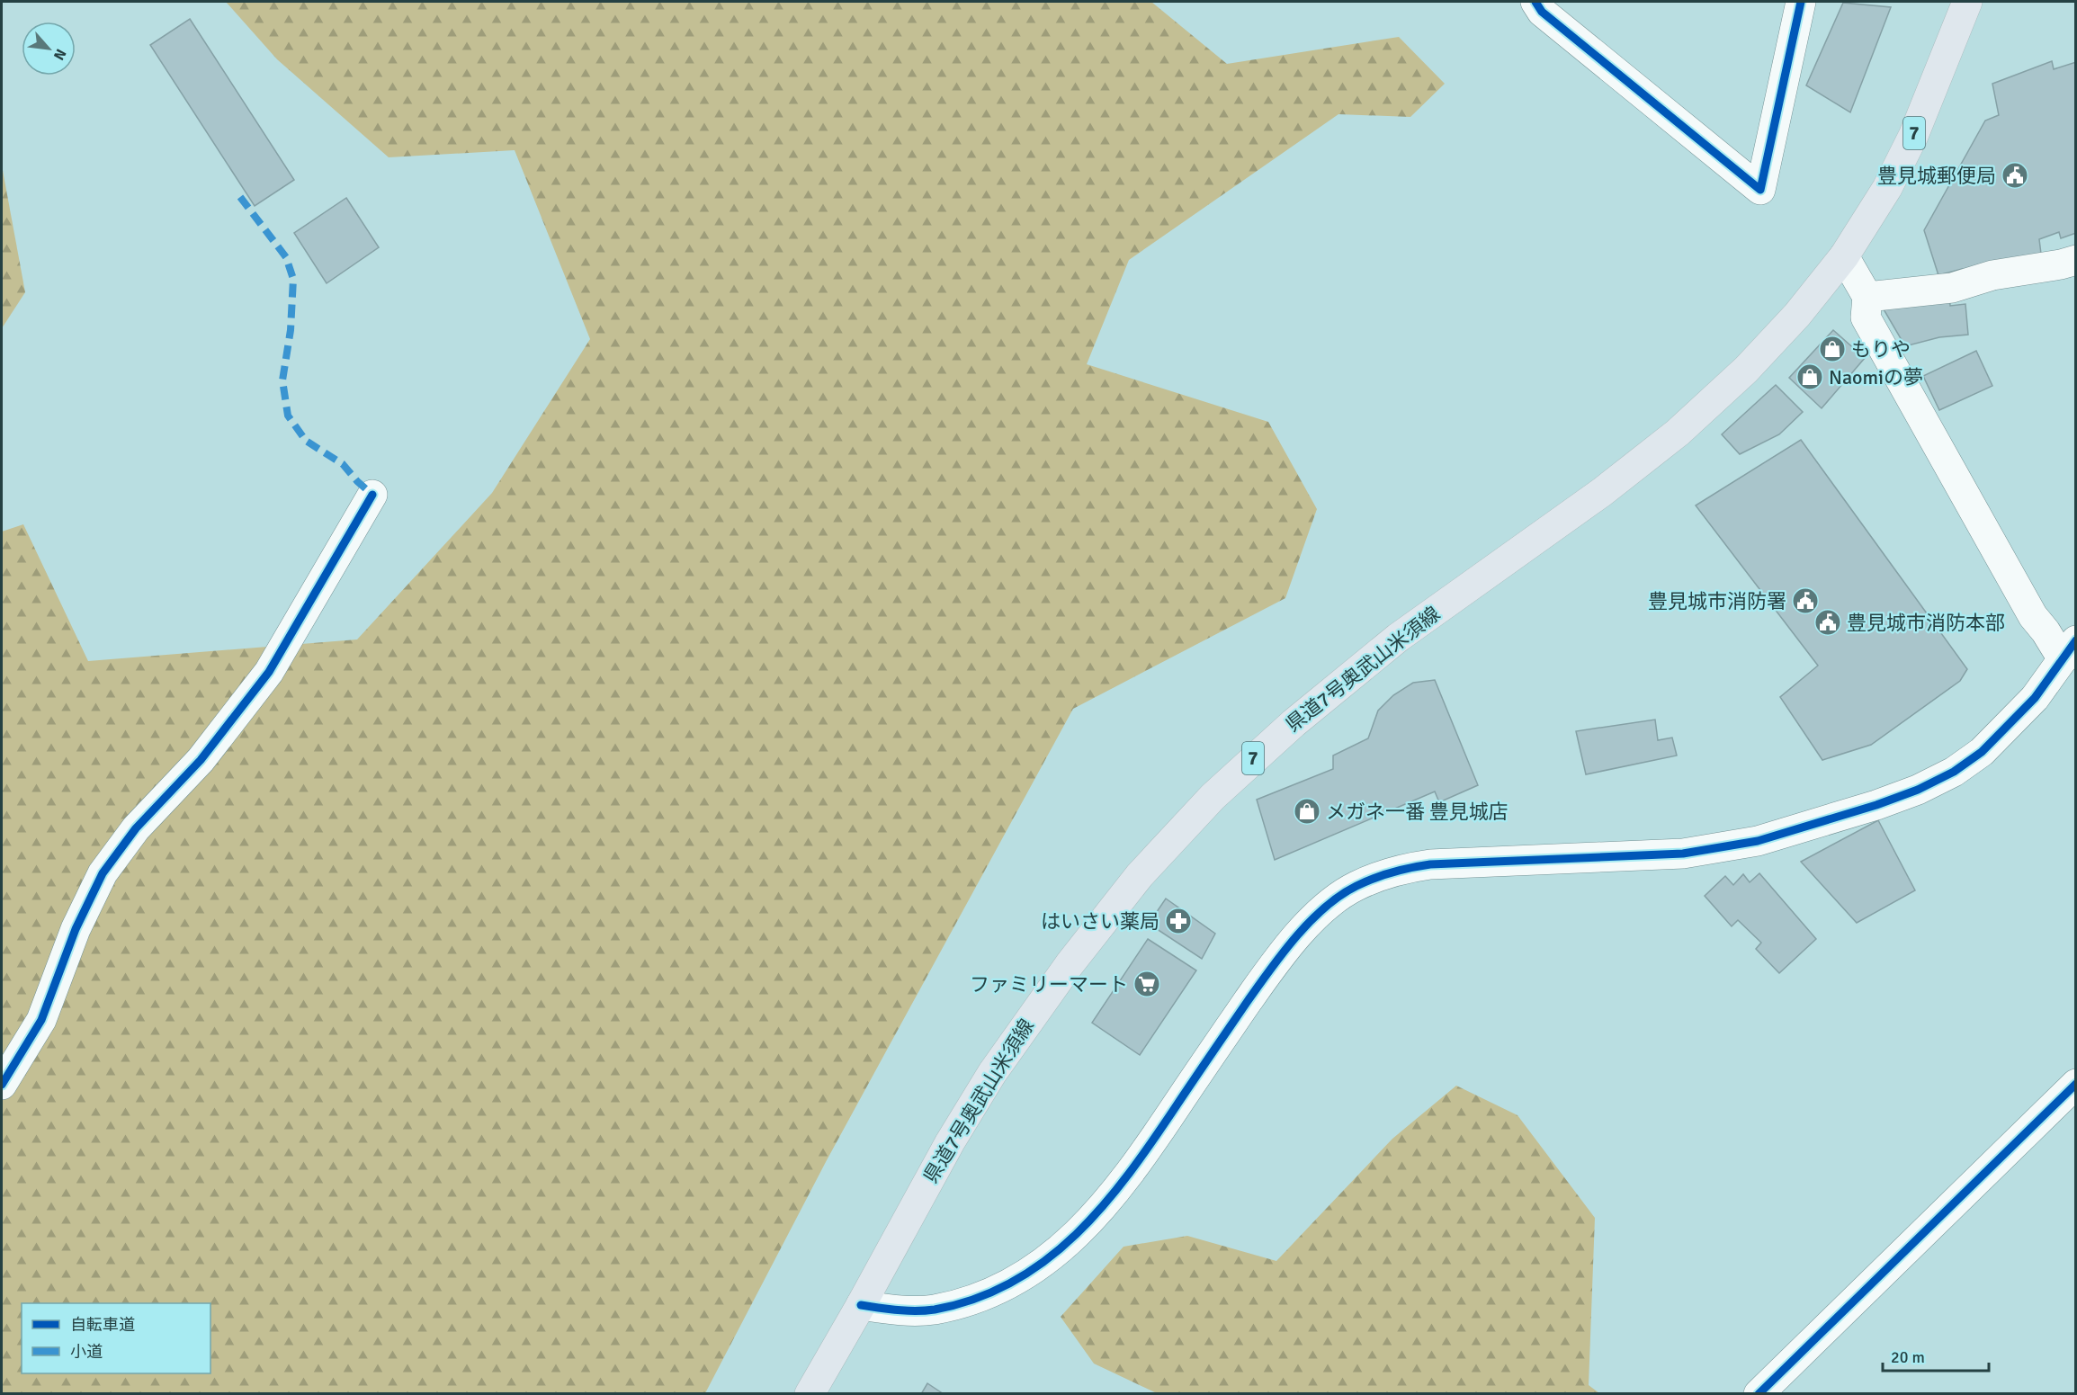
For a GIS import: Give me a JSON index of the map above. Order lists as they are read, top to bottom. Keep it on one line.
{"streets":{"main road":["7","県道7号奥武山米須線"]},"places":{"public building":["豊見城郵便局","豊見城市消防署","豊見城市消防本部"],"shop":["もりや","Naomiの夢","メガネ一番 豊見城店"],"pharmacy":["はいさい薬局"],"supermarket":["ファミリーマート"]},"legend":["自転車道","小道"],"scale_bar":"20 m","north":"bottom right"}
